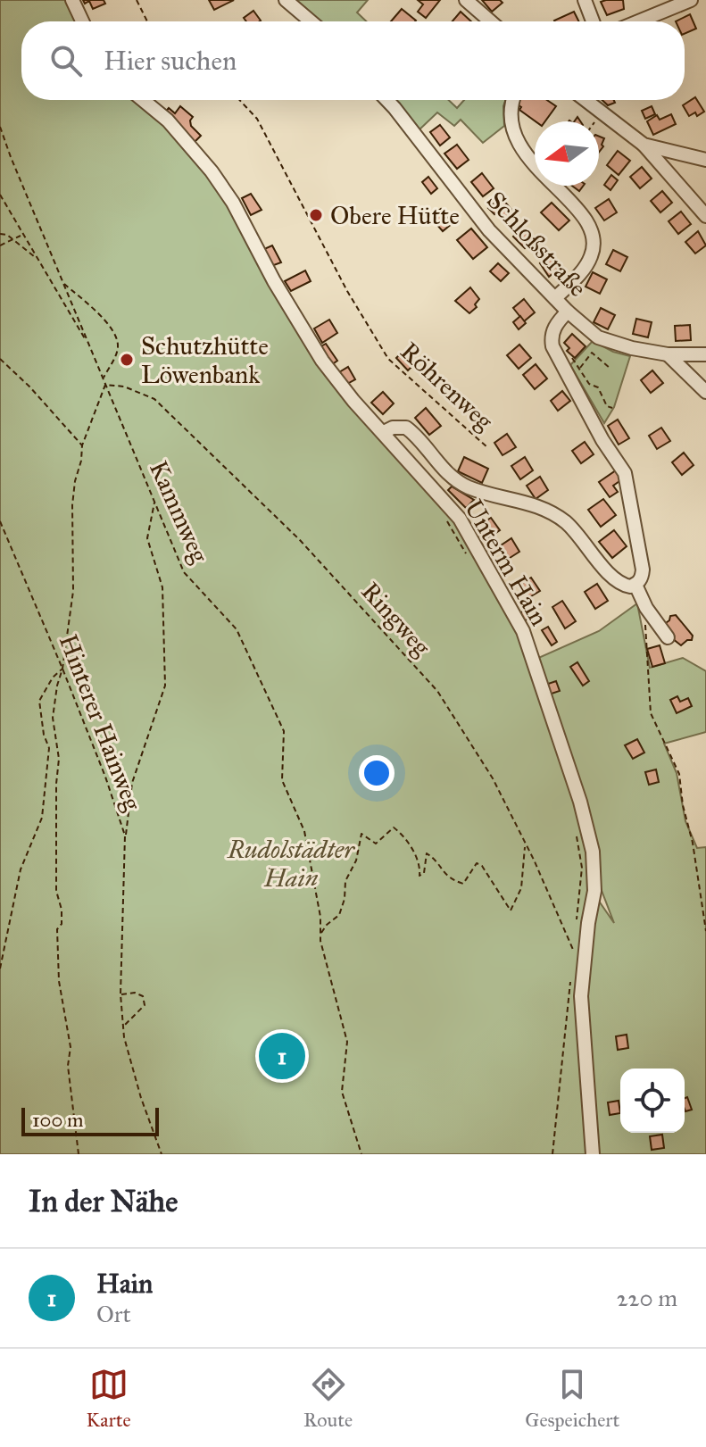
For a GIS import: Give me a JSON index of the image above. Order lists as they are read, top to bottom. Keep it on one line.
{"streets":{"street":["Schloßstraße","Unterm Hain"],"path":["Röhrenweg","Kammweg","Ringweg","Hinterer Hainweg"]},"crossings":[["Kammweg","Ringweg"]],"parks":["Rudolstädter Hain"],"places":["Obere Hütte","Schutzhütte Löwenbank"],"scale_bar":"100 m","north":"left","page":{"search":"Hier suchen","pins":"1","scale":"100 m","heading":"In der Nähe","list":[{"mark":"1","name":"Hain","note":"Ort","value":"220 m"}],"nav":["Karte","Route","Gespeichert"]}}
